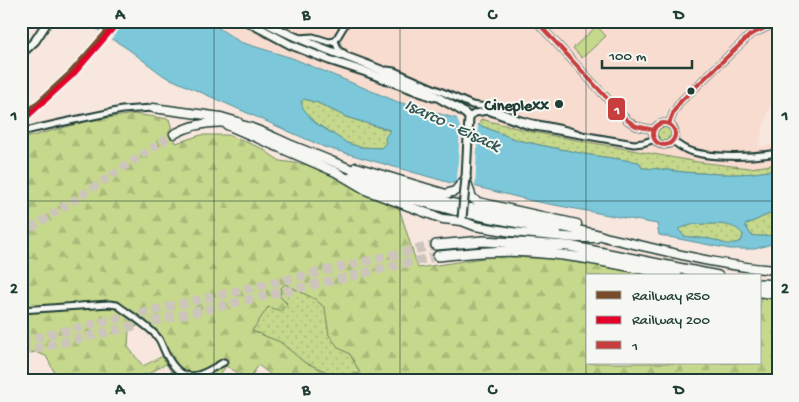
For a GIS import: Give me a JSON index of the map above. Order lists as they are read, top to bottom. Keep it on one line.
{"water":["Isarco - Eisack"],"places":["Cineplexx"],"lines":["rail line R50","transit line 1","rail line 200"],"legend":["Railway R50","Railway 200","1"],"scale_bar":"100 m","grid":{"columns":["A","B","C","D"],"rows":["1","2"]}}
